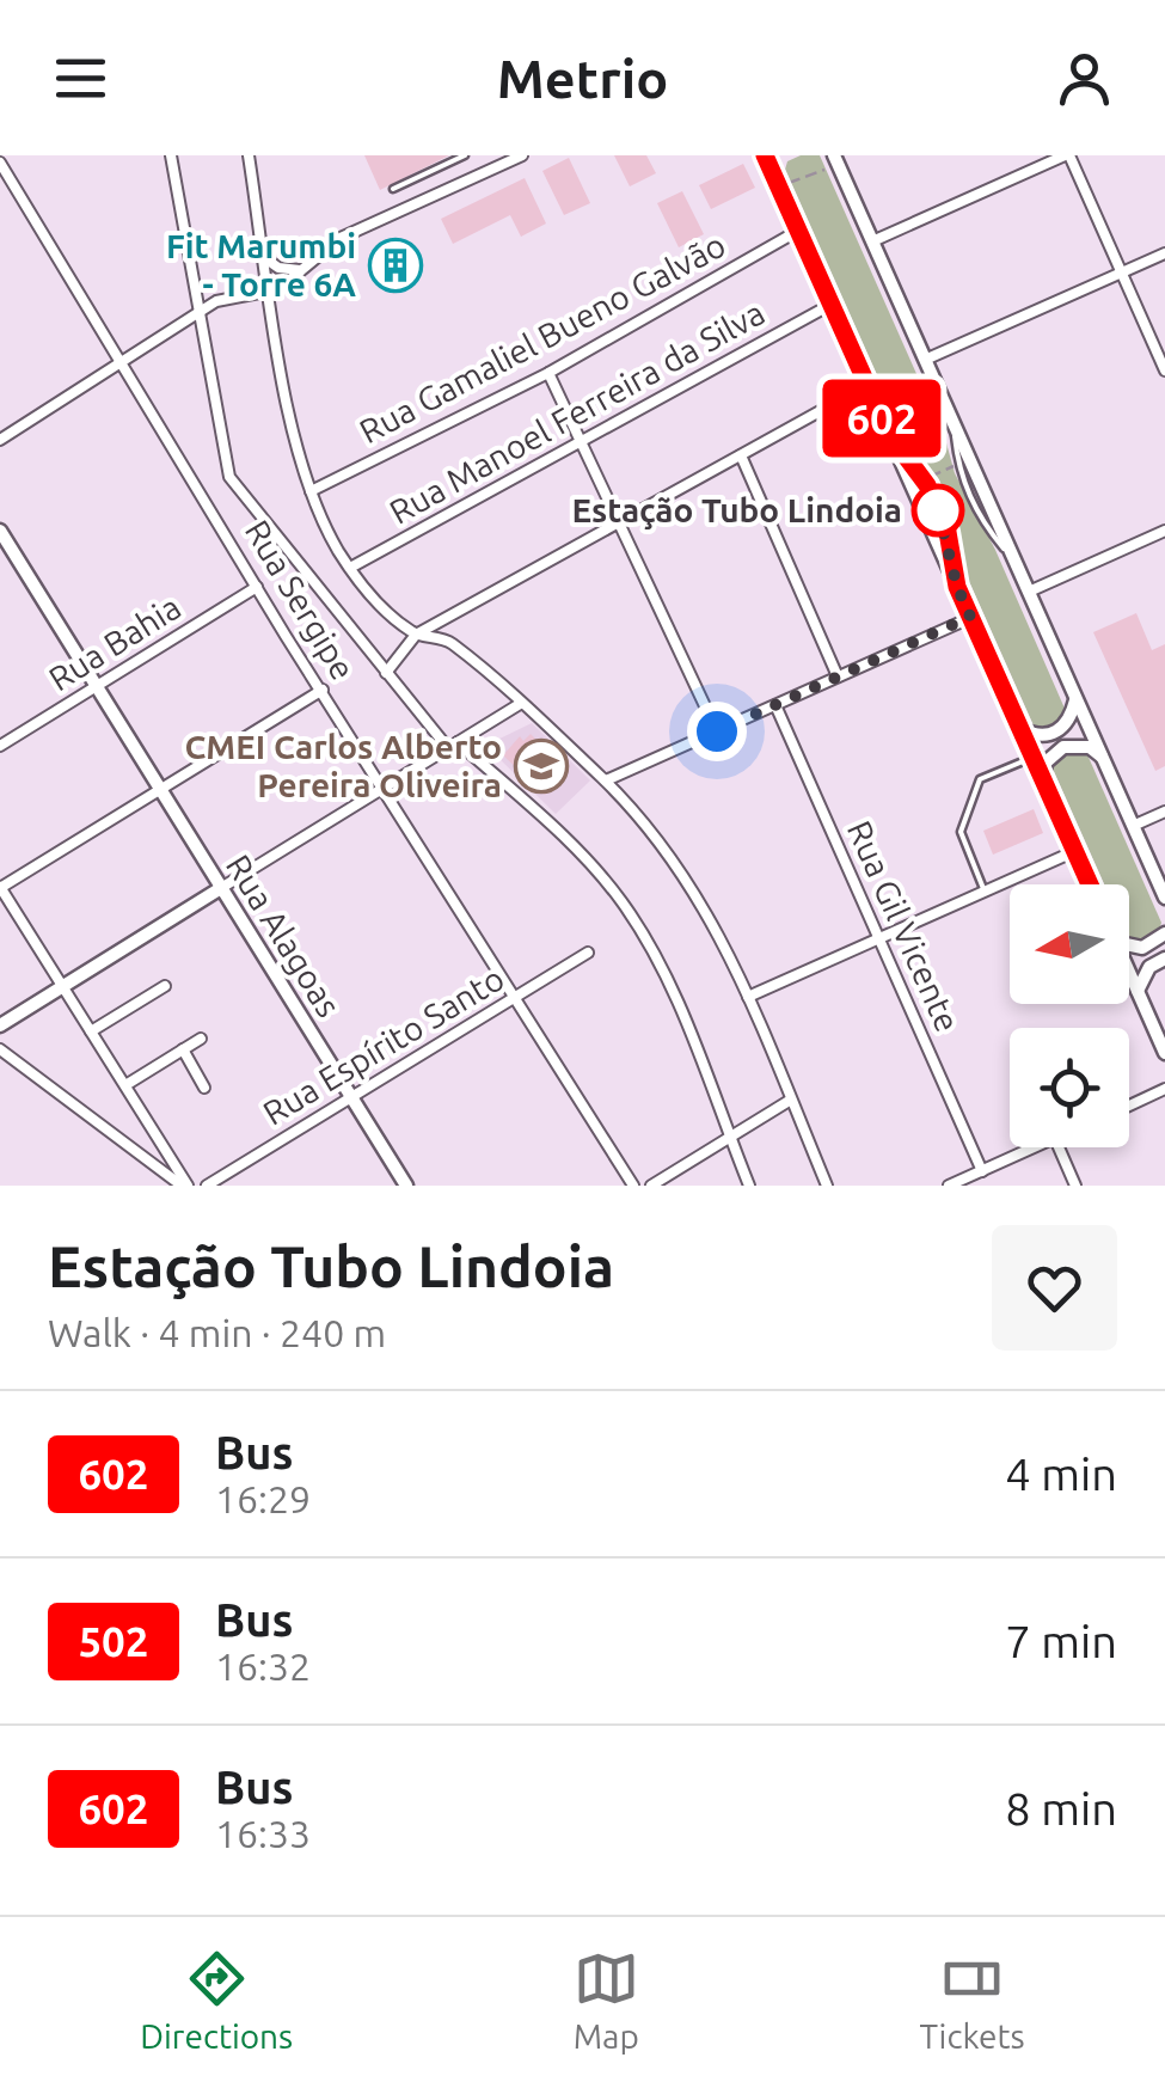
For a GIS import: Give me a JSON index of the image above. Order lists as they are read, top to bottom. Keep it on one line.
{"streets":{"main road":["Rua Alagoas"],"street":["Rua Gamaliel Bueno Galvão","Rua Manoel Ferreira da Silva","Rua Sergipe","Rua Bahia","Rua Gil Vicente","Rua Espírito Santo"]},"crossings":[["Rua Sergipe","Rua Bahia"],["Rua Sergipe","Rua Espírito Santo"],["Rua Bahia","Rua Alagoas"],["Rua Alagoas","Rua Espírito Santo"]],"places":{"building":["Fit Marumbi - Torre 6A"],"other":["Estação Tubo Lindoia"],"school or university":["CMEI Carlos Alberto Pereira Oliveira"]},"lines":["bus line 602"],"north":"left","page":{"header":"Metrio","on_map":"602","heading":["Estação Tubo Lindoia","Walk · 4 min · 240 m"],"list":[{"mark":"602","name":"Bus","note":"16:29","value":"4 min"},{"mark":"502","name":"Bus","note":"16:32","value":"7 min"},{"mark":"602","name":"Bus","note":"16:33","value":"8 min"}],"tabs":["Directions","Map","Tickets"]}}
